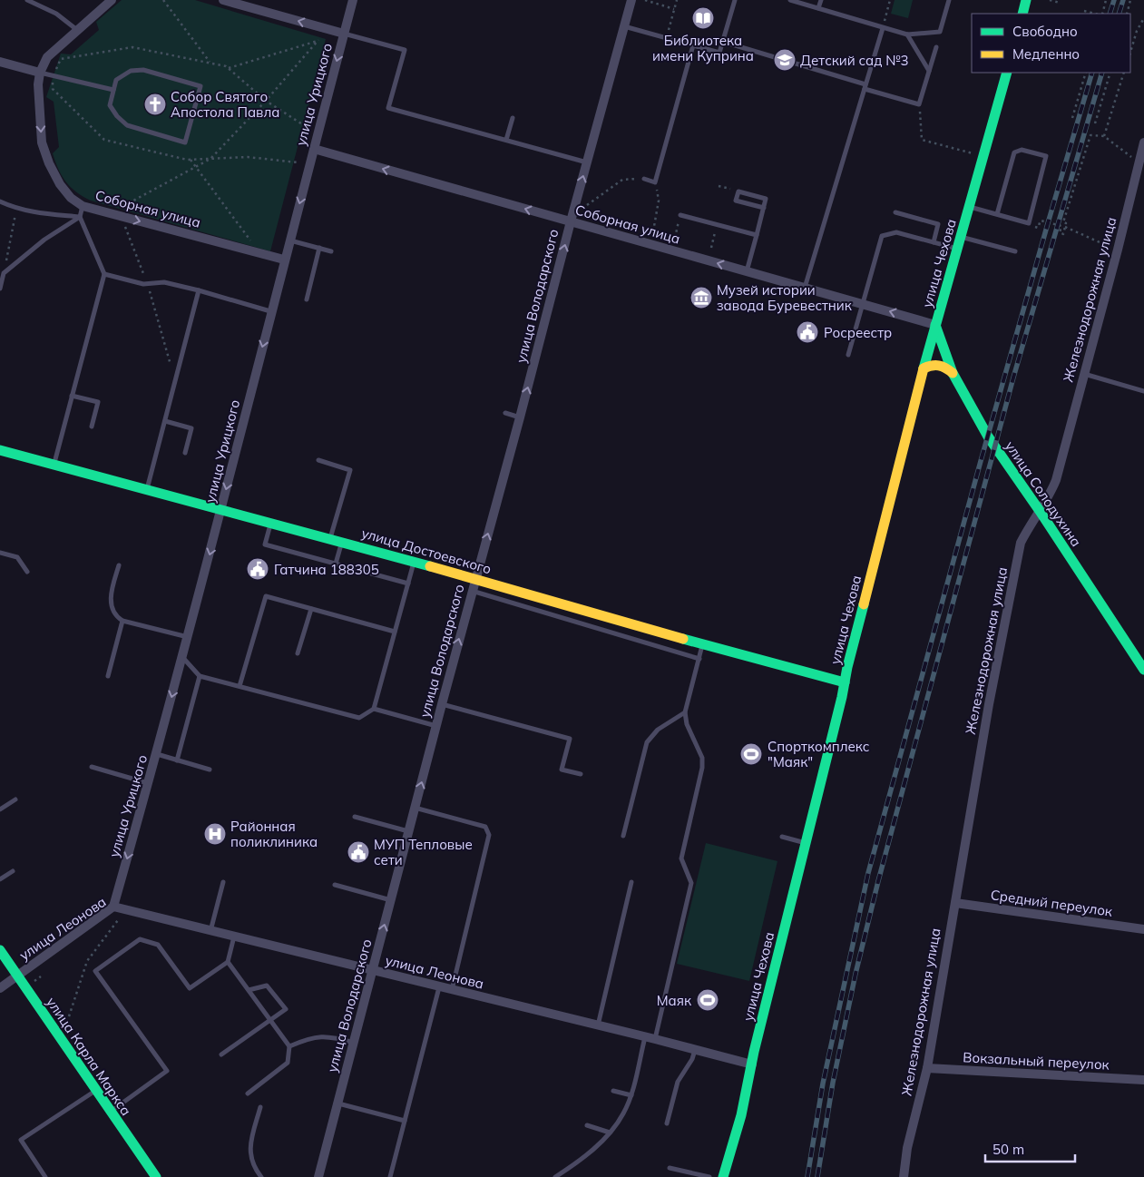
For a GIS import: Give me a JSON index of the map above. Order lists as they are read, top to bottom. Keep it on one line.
{"streets":{"street":["улица Урицкого","Соборная улица","улица Чехова","улица Володарского","Железнодорожная улица","улица Солодухина","улица Достоевского","Средний переулок","улица Леонова","улица Карла Маркса","Вокзальный переулок"]},"crossings":[["улица Урицкого","Соборная улица"],["улица Урицкого","улица Достоевского"],["улица Урицкого","улица Леонова"],["Соборная улица","улица Чехова"],["Соборная улица","улица Володарского"],["Соборная улица","улица Солодухина"],["улица Чехова","улица Солодухина"],["улица Чехова","улица Достоевского"],["улица Чехова","улица Леонова"],["улица Володарского","улица Достоевского"],["улица Володарского","улица Леонова"],["Железнодорожная улица","улица Солодухина"],["Железнодорожная улица","Средний переулок"],["Железнодорожная улица","Вокзальный переулок"],["улица Леонова","улица Карла Маркса"]],"one_way":["улица Урицкого","улица Володарского"],"places":{"library":["Библиотека имени Куприна"],"school or university":["Детский сад №3"],"church":["Собор Святого Апостола Павла"],"museum":["Музей истории завода Буревестник"],"public building":["Росреестр","Гатчина 188305","МУП Тепловые сети"],"sports":["Спорткомплекс \"Маяк\"","Маяк"],"hospital":["Районная поликлиника"]},"legend":["Свободно","Медленно"],"scale_bar":"50 m"}
